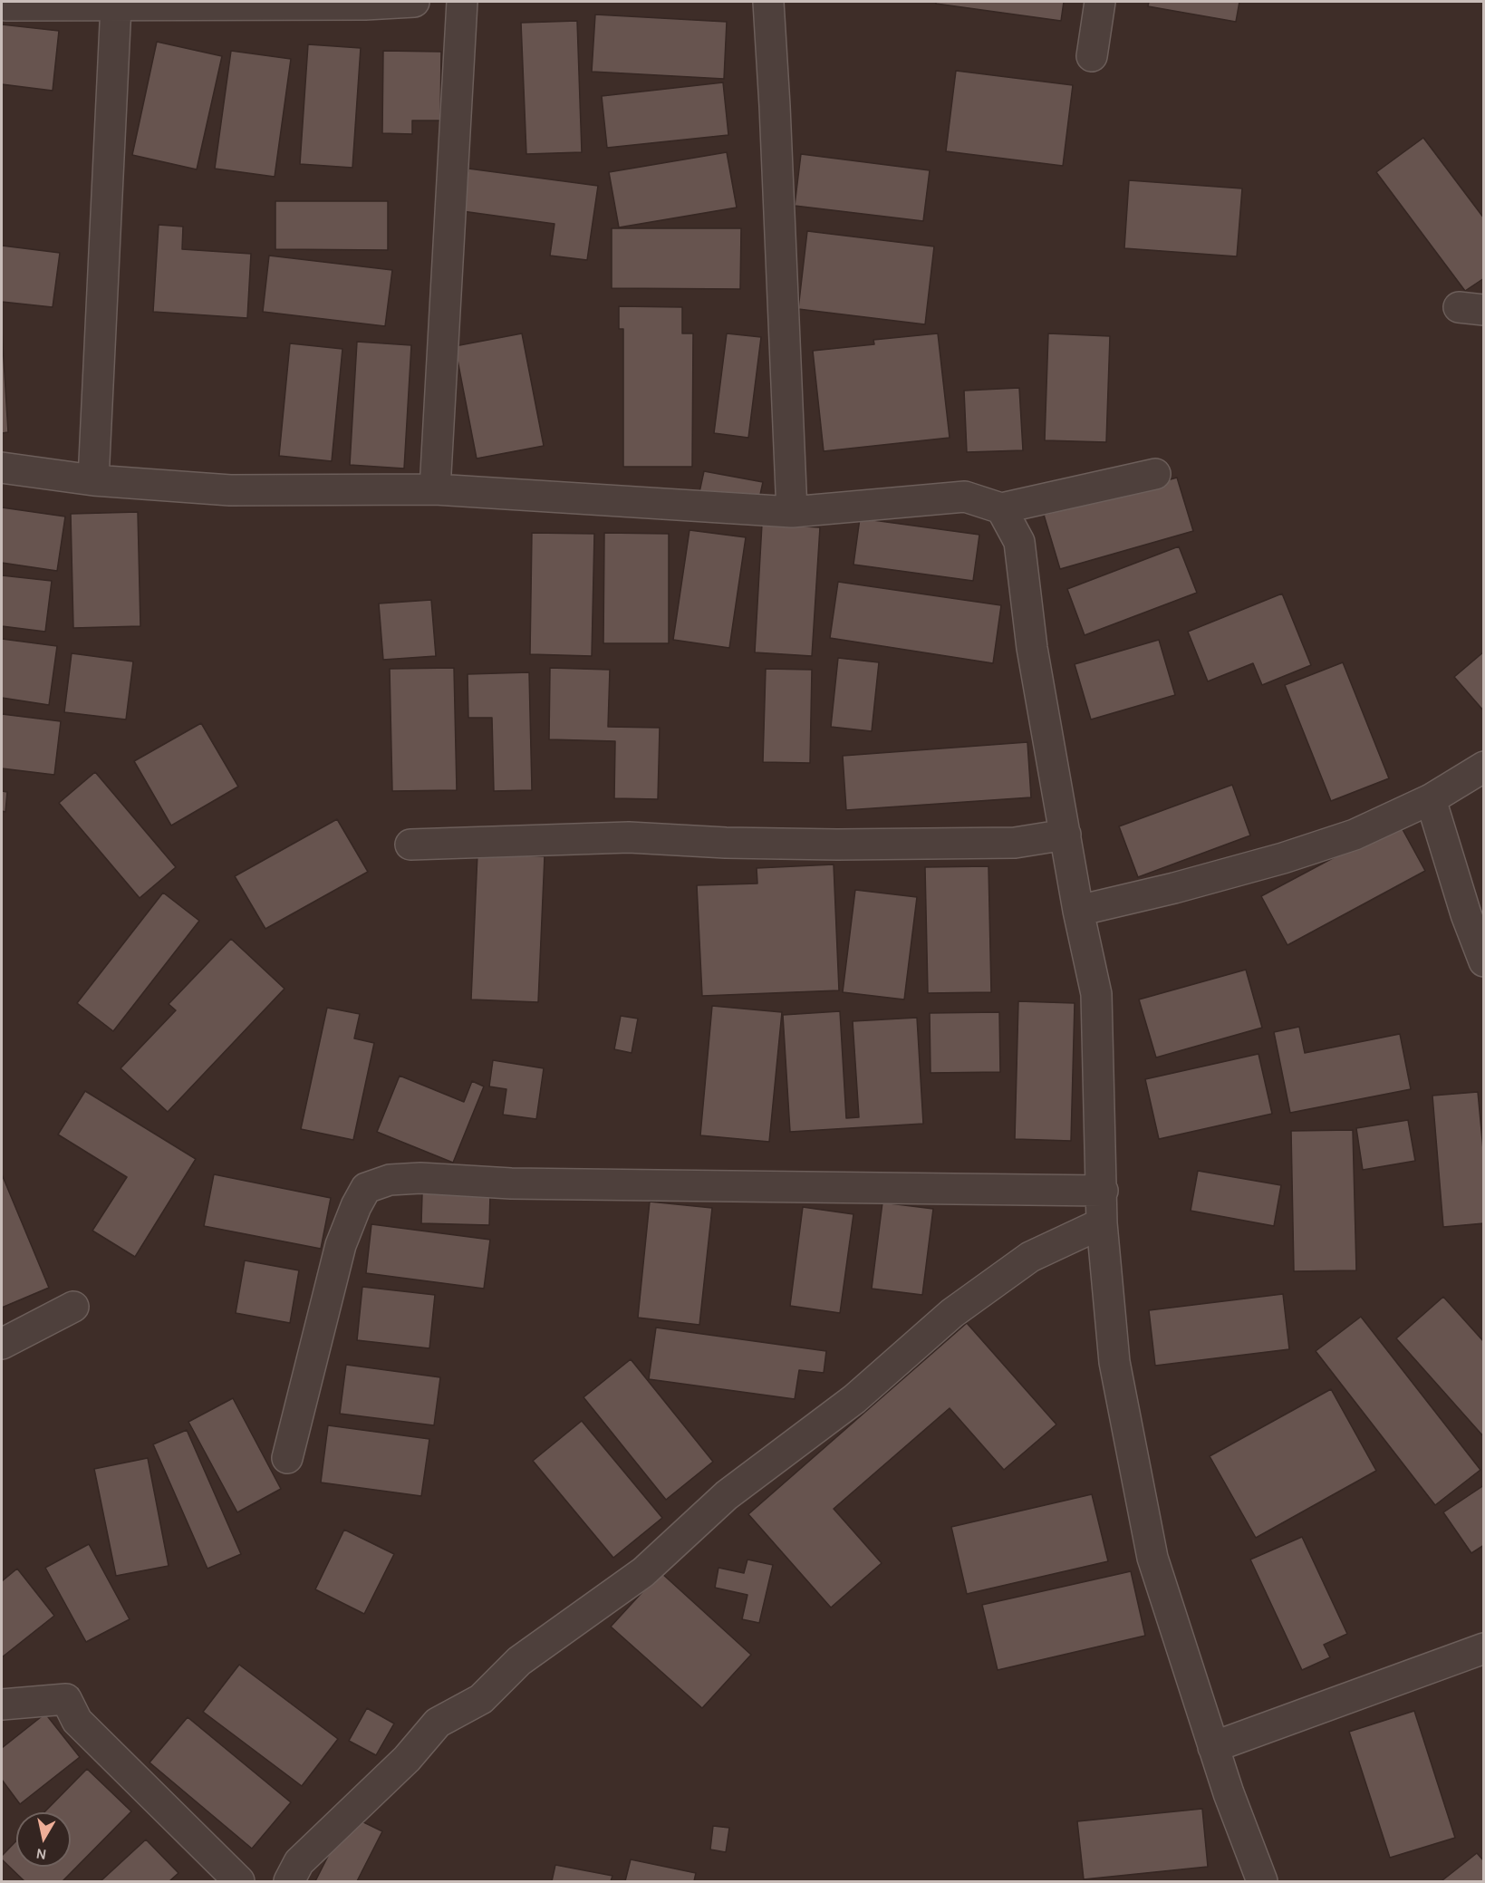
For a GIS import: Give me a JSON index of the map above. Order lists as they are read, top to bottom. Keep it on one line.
{"north":"bottom"}
